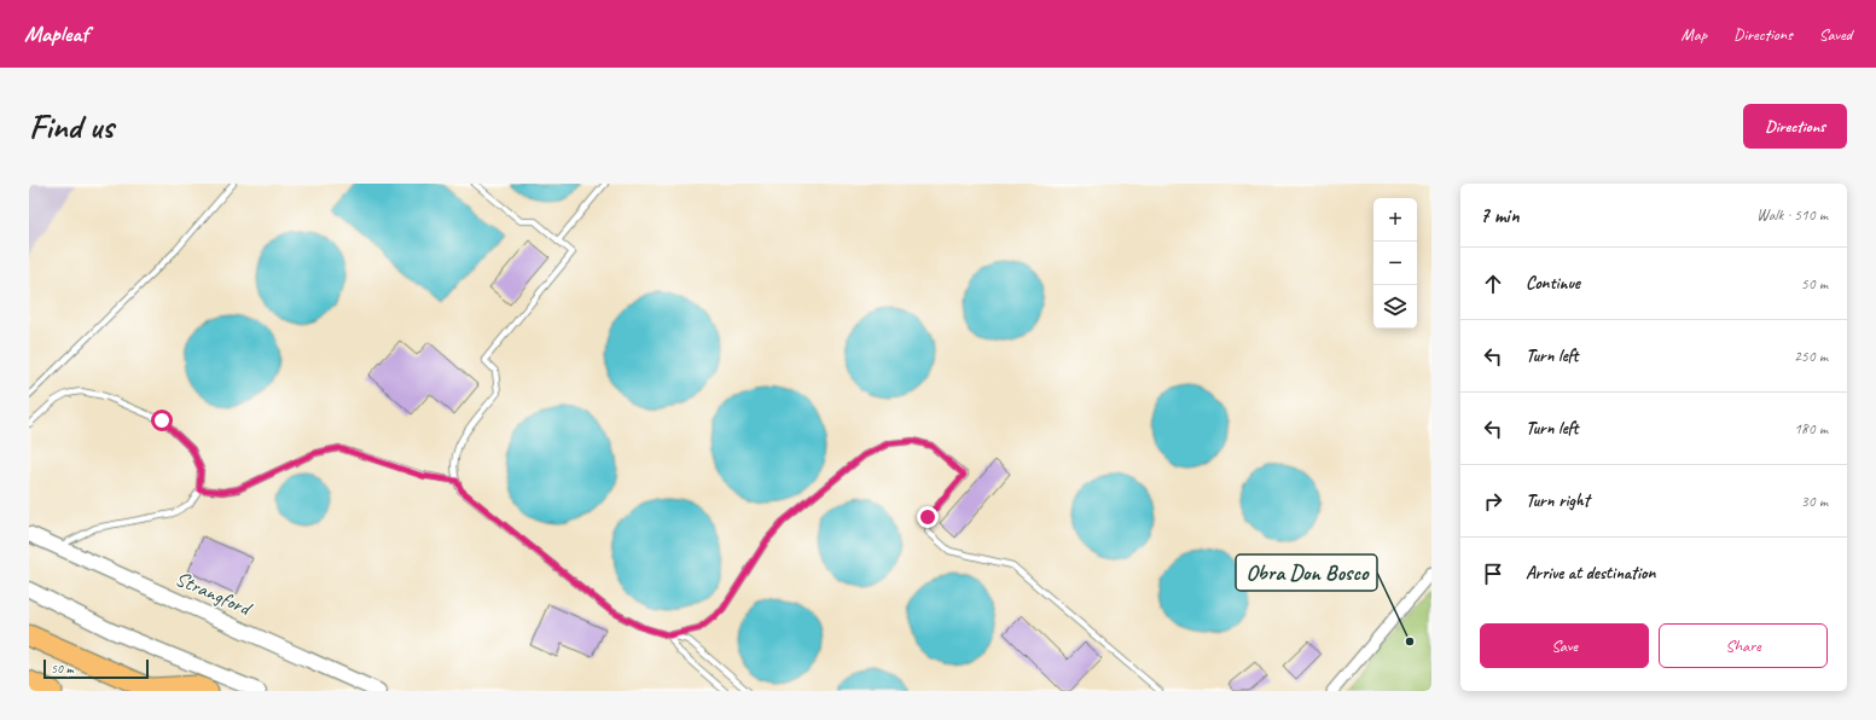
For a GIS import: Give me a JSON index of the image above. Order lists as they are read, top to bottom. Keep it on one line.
{"streets":{"street":["Strangford"]},"places":["Obra Don Bosco"],"scale_bar":"50 m","page":{"header":"Mapleaf","nav":["Map","Directions","Saved"],"buttons":["Directions",["Save","Share"]],"title":"Find us","heading":["7 min","Walk · 510 m"],"map_buttons":["+","−"],"list":[["Continue","50 m"],["Turn left","250 m"],["Turn left","180 m"],["Turn right","30 m"],"Arrive at destination"],"scale":"50 m"}}
